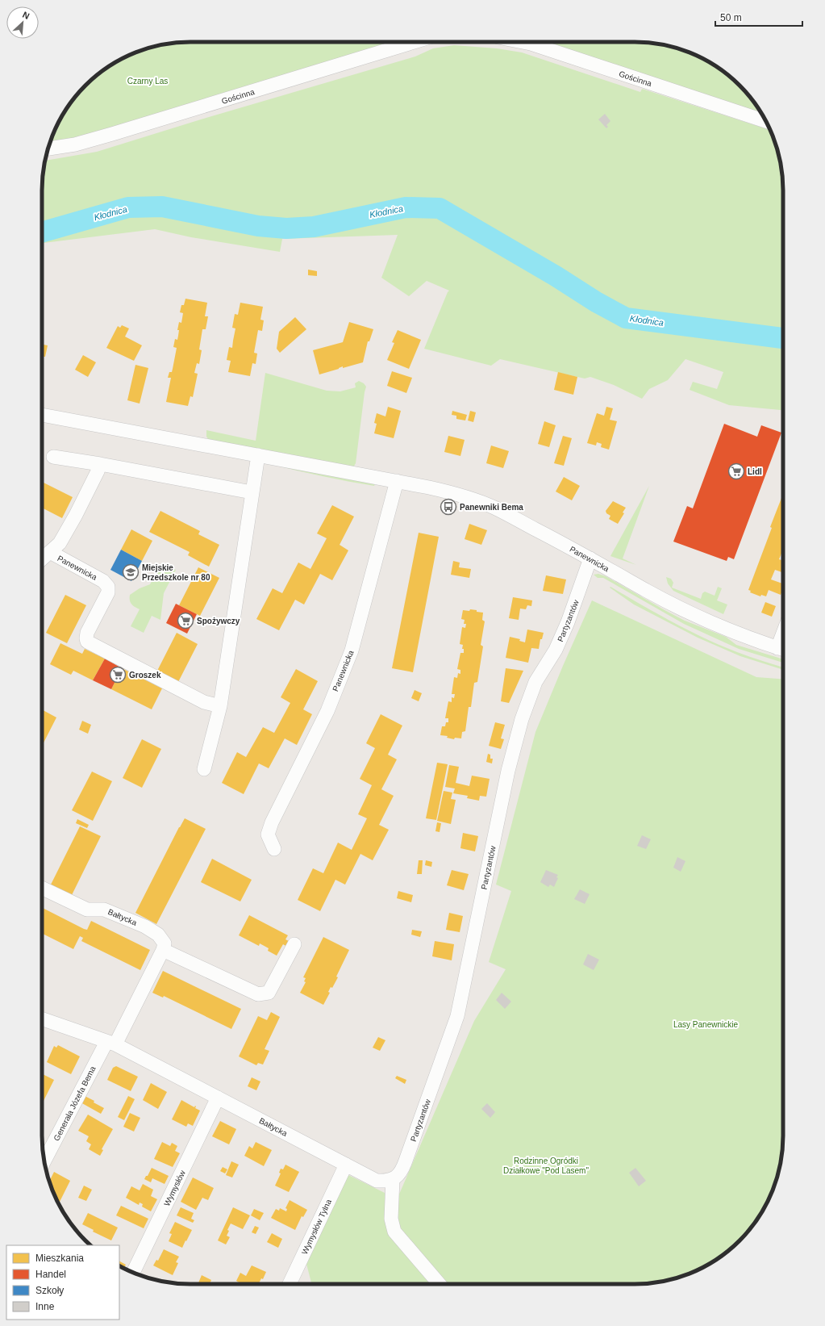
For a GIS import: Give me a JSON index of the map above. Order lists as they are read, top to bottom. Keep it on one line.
{"streets":{"street":["Gościnna","Panewnicka","Partyzantów","Bałtycka","Generała Józefa Bema","Wymysłów","Wymysłów Tylna"]},"crossings":[["Panewnicka","Partyzantów"],["Partyzantów","Bałtycka"],["Bałtycka","Generała Józefa Bema"],["Bałtycka","Wymysłów"],["Bałtycka","Wymysłów Tylna"]],"water":["Kłodnica"],"parks":["Czarny Las","Lasy Panewnickie","Rodzinne Ogródki Działkowe \"Pod Lasem\""],"places":{"supermarket":["Lidl","Spożywczy","Groszek"],"bus stop":["Panewniki Bema"],"school or university":["Miejskie Przedszkole nr 80"]},"legend":["Mieszkania","Handel","Szkoły","Inne"],"scale_bar":"50 m","north":"top right"}
